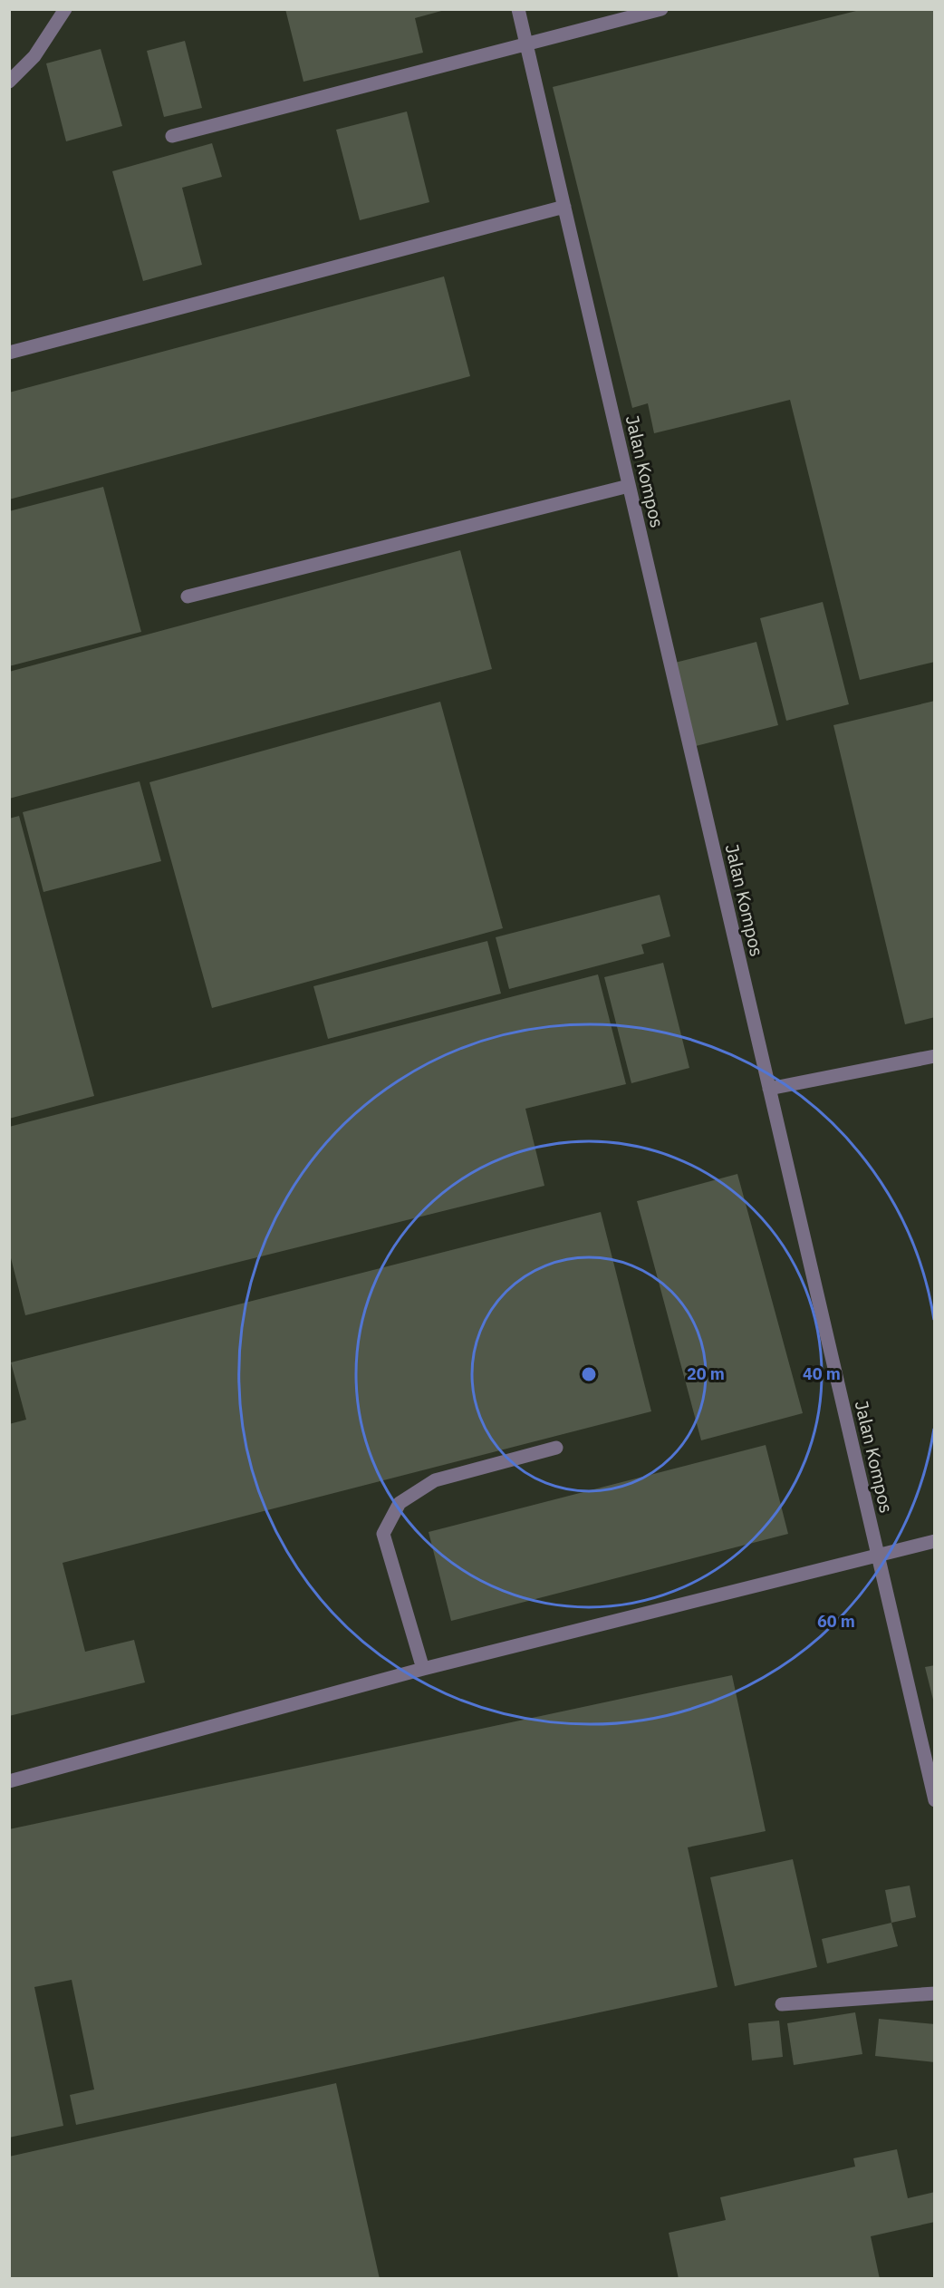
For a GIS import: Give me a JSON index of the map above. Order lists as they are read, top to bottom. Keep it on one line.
{"streets":{"street":["Jalan Kompos"]},"rings":["20 m","40 m","60 m"]}
